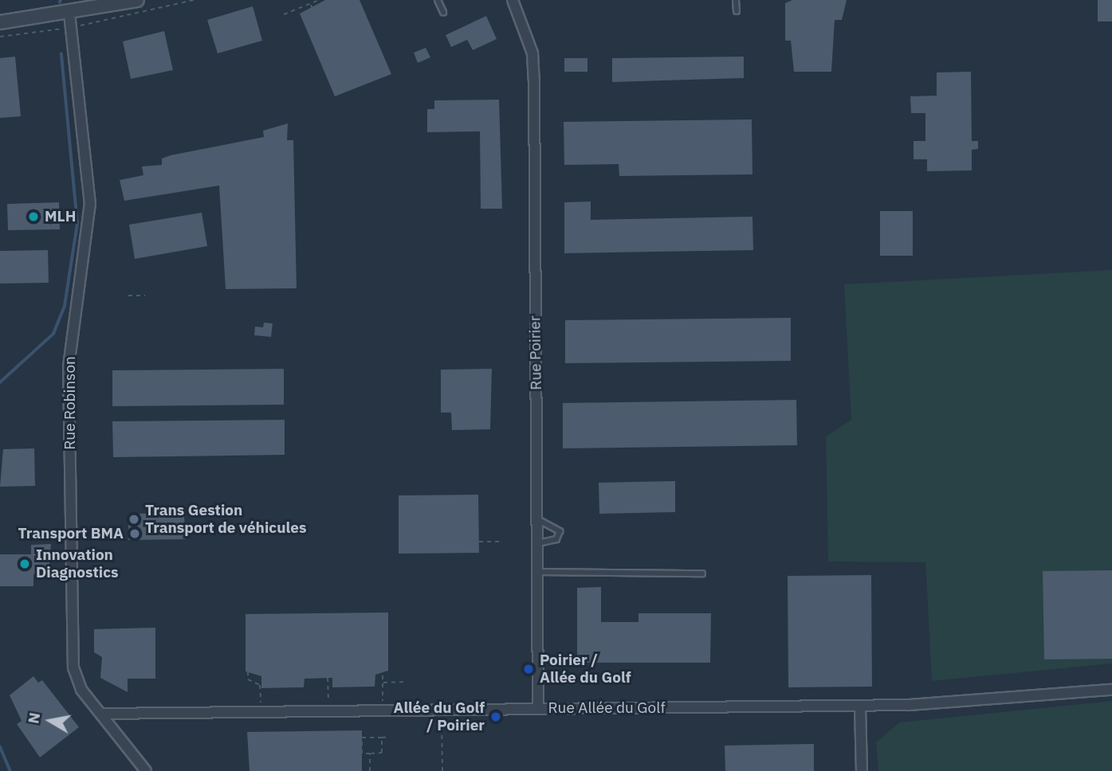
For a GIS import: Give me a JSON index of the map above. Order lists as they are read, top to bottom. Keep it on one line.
{"streets":{"street":["Rue Poirier","Rue Robinson","Rue Allée du Golf"]},"crossings":[["Rue Poirier","Rue Allée du Golf"],["Rue Robinson","Rue Allée du Golf"]],"places":["MLH","Trans Gestion Transport de véhicules","Transport BMA","Innovation Diagnostics","Poirier / Allée du Golf","Allée du Golf / Poirier"],"north":"left"}
